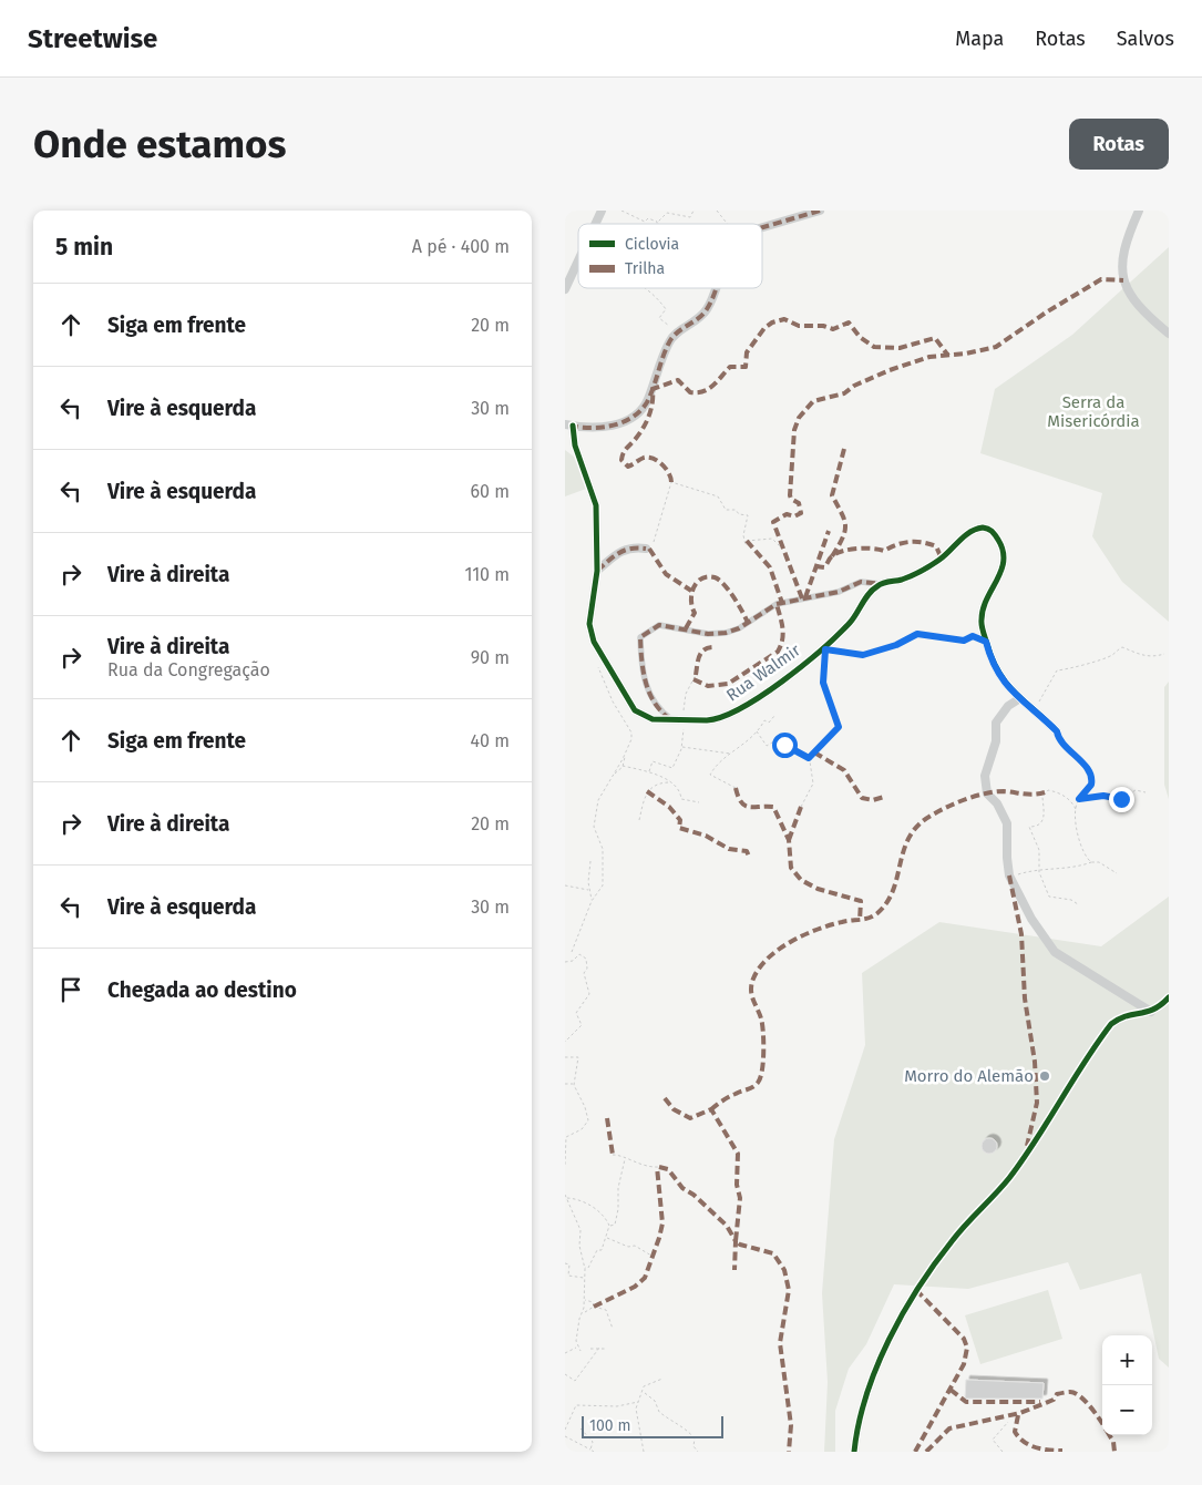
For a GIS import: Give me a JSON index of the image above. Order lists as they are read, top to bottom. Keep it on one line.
{"streets":{"street":["Rua Walmir"]},"parks":["Serra da Misericórdia"],"places":["Morro do Alemão"],"legend":["Ciclovia","Trilha"],"scale_bar":"100 m","page":{"header":"Streetwise","nav":["Mapa","Rotas","Salvos"],"buttons":"Rotas","title":"Onde estamos","heading":["5 min","A pé · 400 m"],"list":[["Siga em frente","20 m"],["Vire à esquerda","30 m"],["Vire à esquerda","60 m"],["Vire à direita","110 m"],["Vire à direita","Rua da Congregação","90 m"],["Siga em frente","40 m"],["Vire à direita","20 m"],["Vire à esquerda","30 m"],"Chegada ao destino"],"map_buttons":["+","−"],"scale":"100 m"}}
